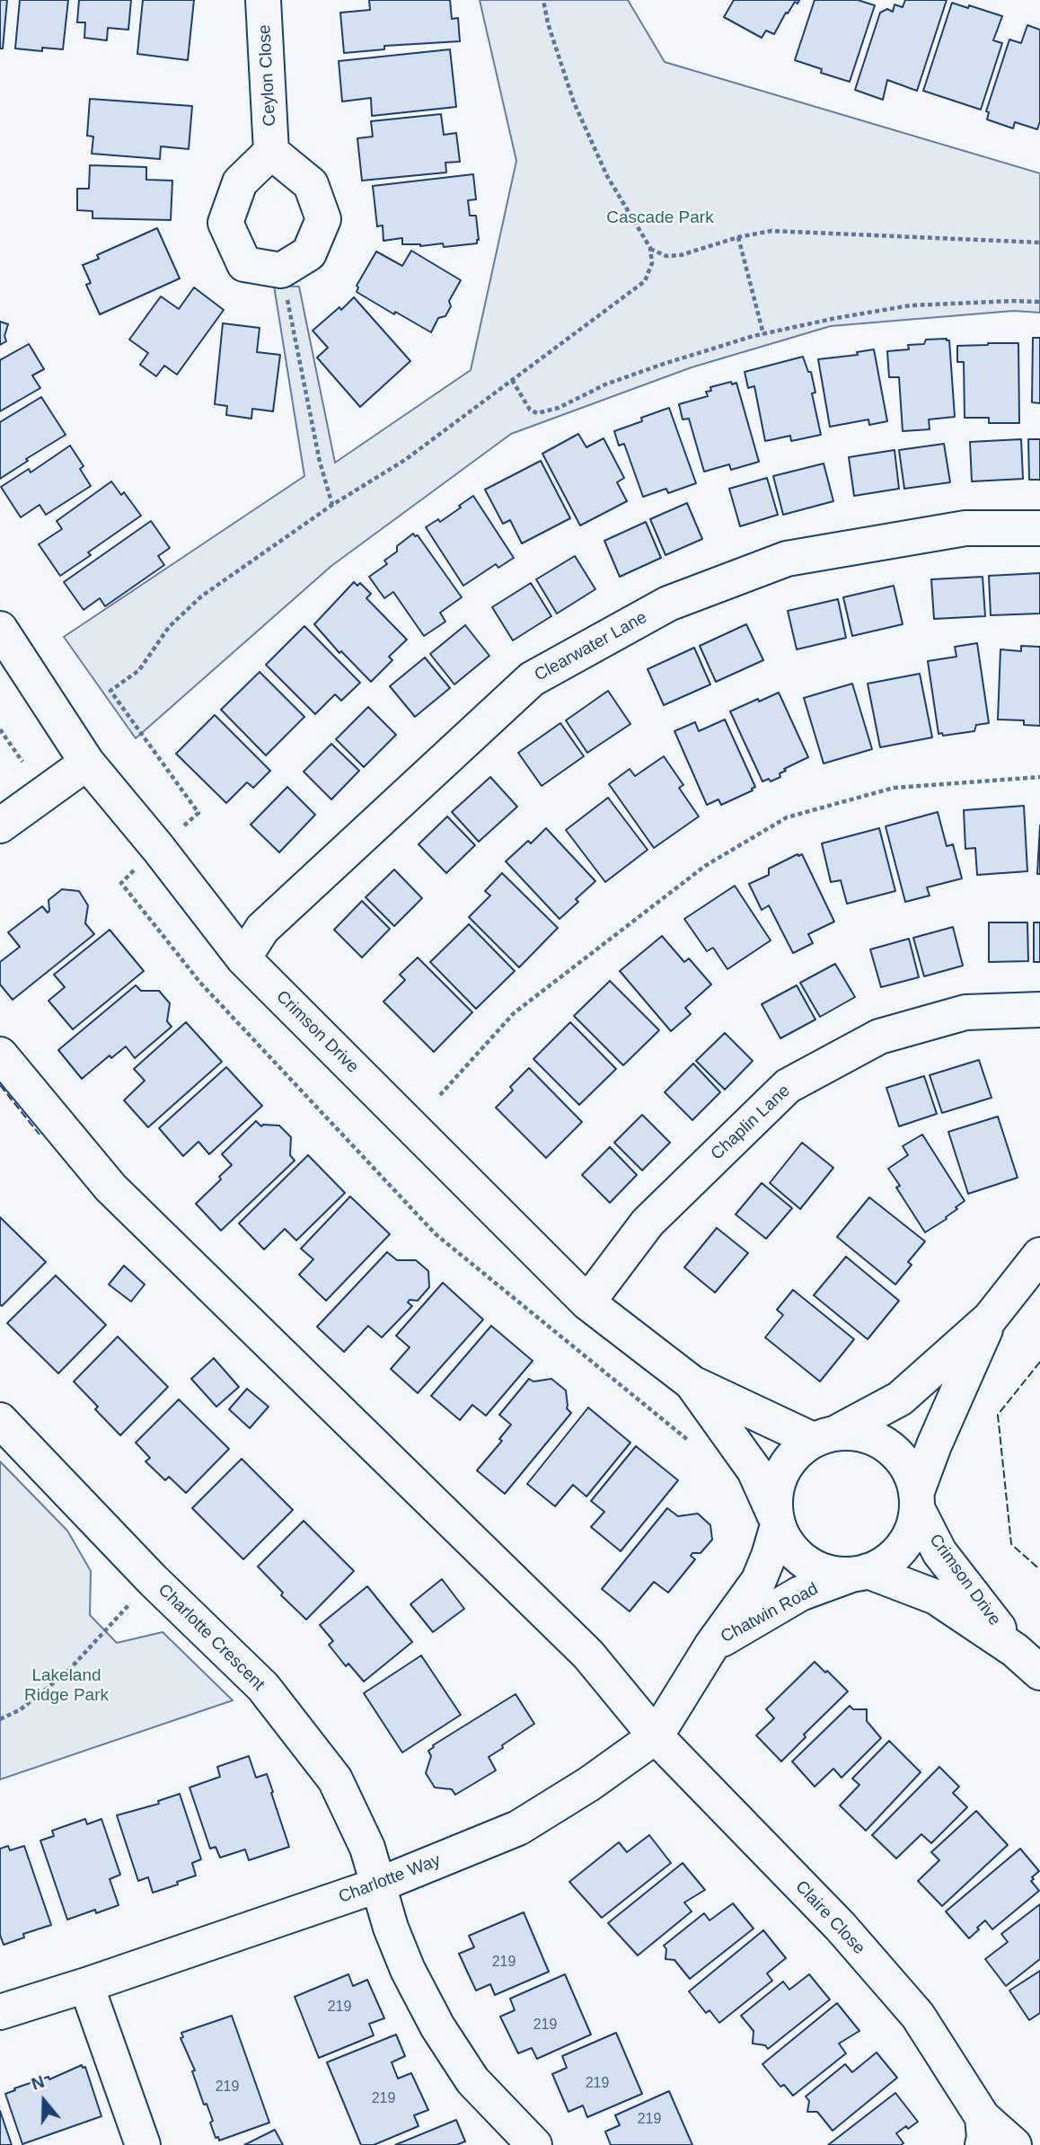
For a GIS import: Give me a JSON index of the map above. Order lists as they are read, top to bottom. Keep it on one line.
{"streets":{"street":["Ceylon Close","Clearwater Lane","Crimson Drive","Chaplin Lane","Chatwin Road","Charlotte Crescent","Charlotte Way","Claire Close"]},"crossings":[["Clearwater Lane","Crimson Drive"],["Crimson Drive","Chaplin Lane"],["Crimson Drive","Chatwin Road"],["Chatwin Road","Charlotte Way"],["Charlotte Crescent","Charlotte Way"],["Charlotte Way","Claire Close"]],"parks":["Cascade Park","Lakeland Ridge Park"],"house_numbers":["219","219","219","219","219","219","219"],"north":"top"}
